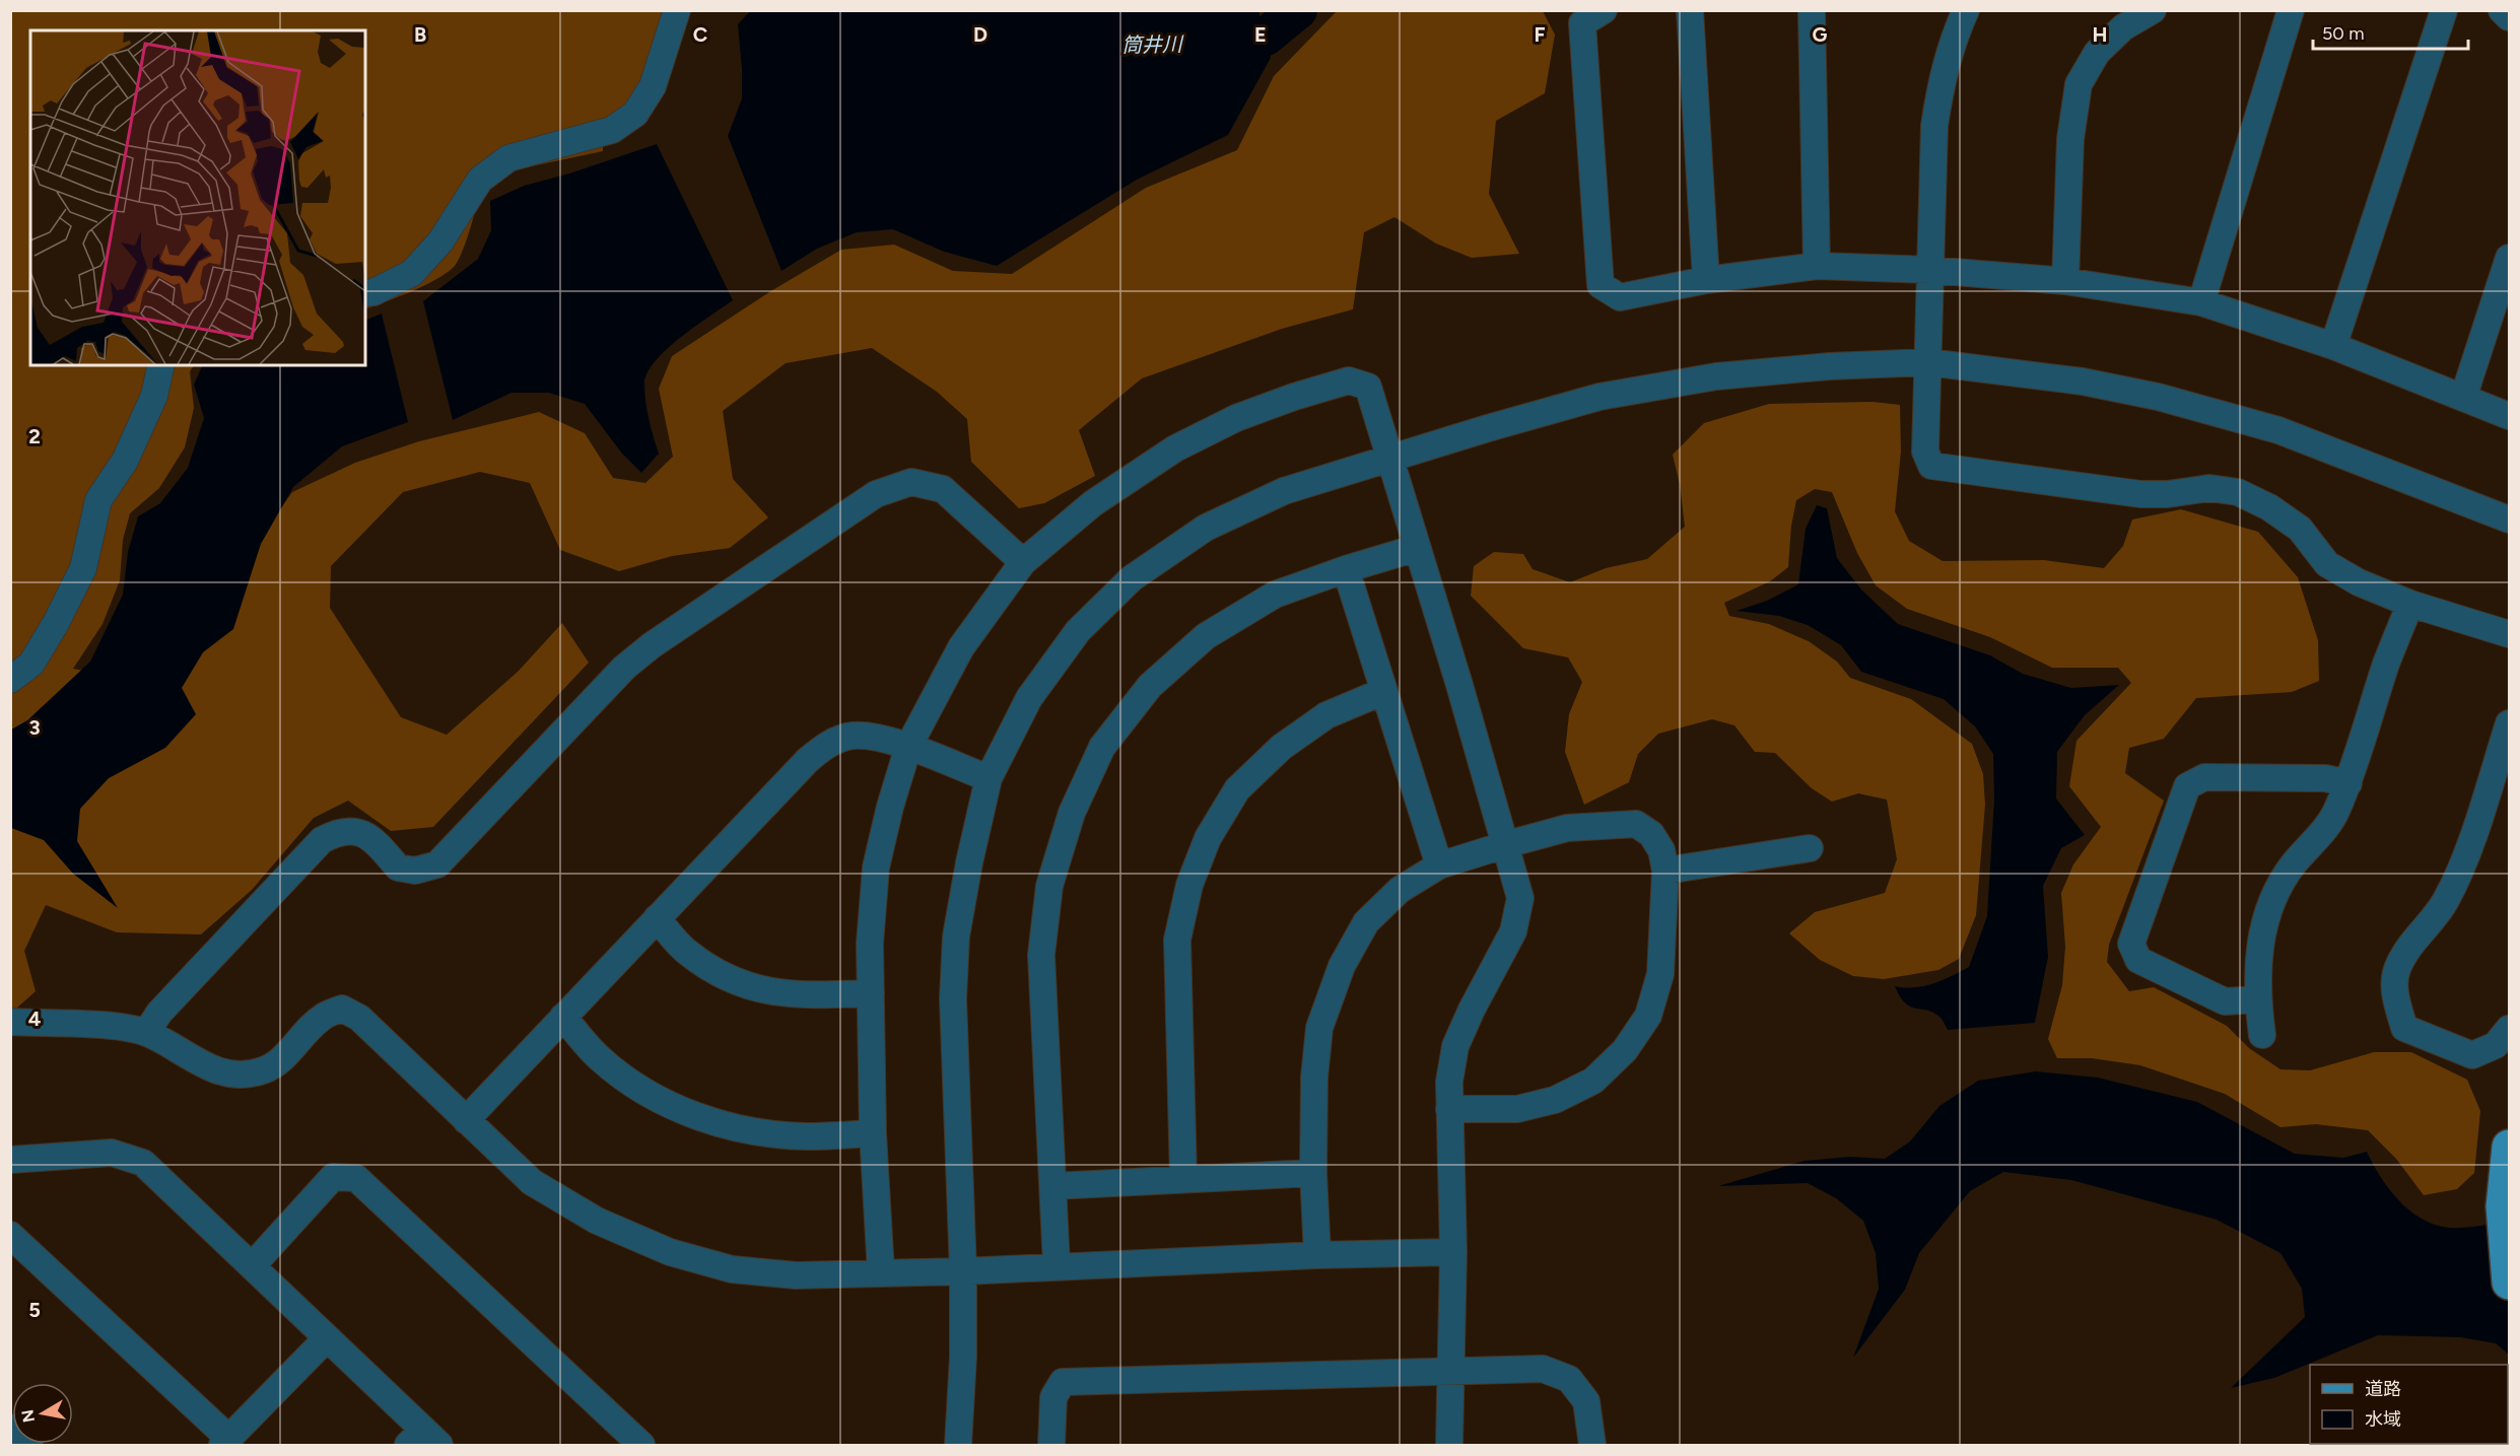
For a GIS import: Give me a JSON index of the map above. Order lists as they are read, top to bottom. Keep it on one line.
{"water":["筒井川"],"legend":["道路","水域"],"scale_bar":"50 m","north":"left","grid":{"columns":["B","C","D","E","F","G","H"],"rows":["2","3","4","5"]}}
